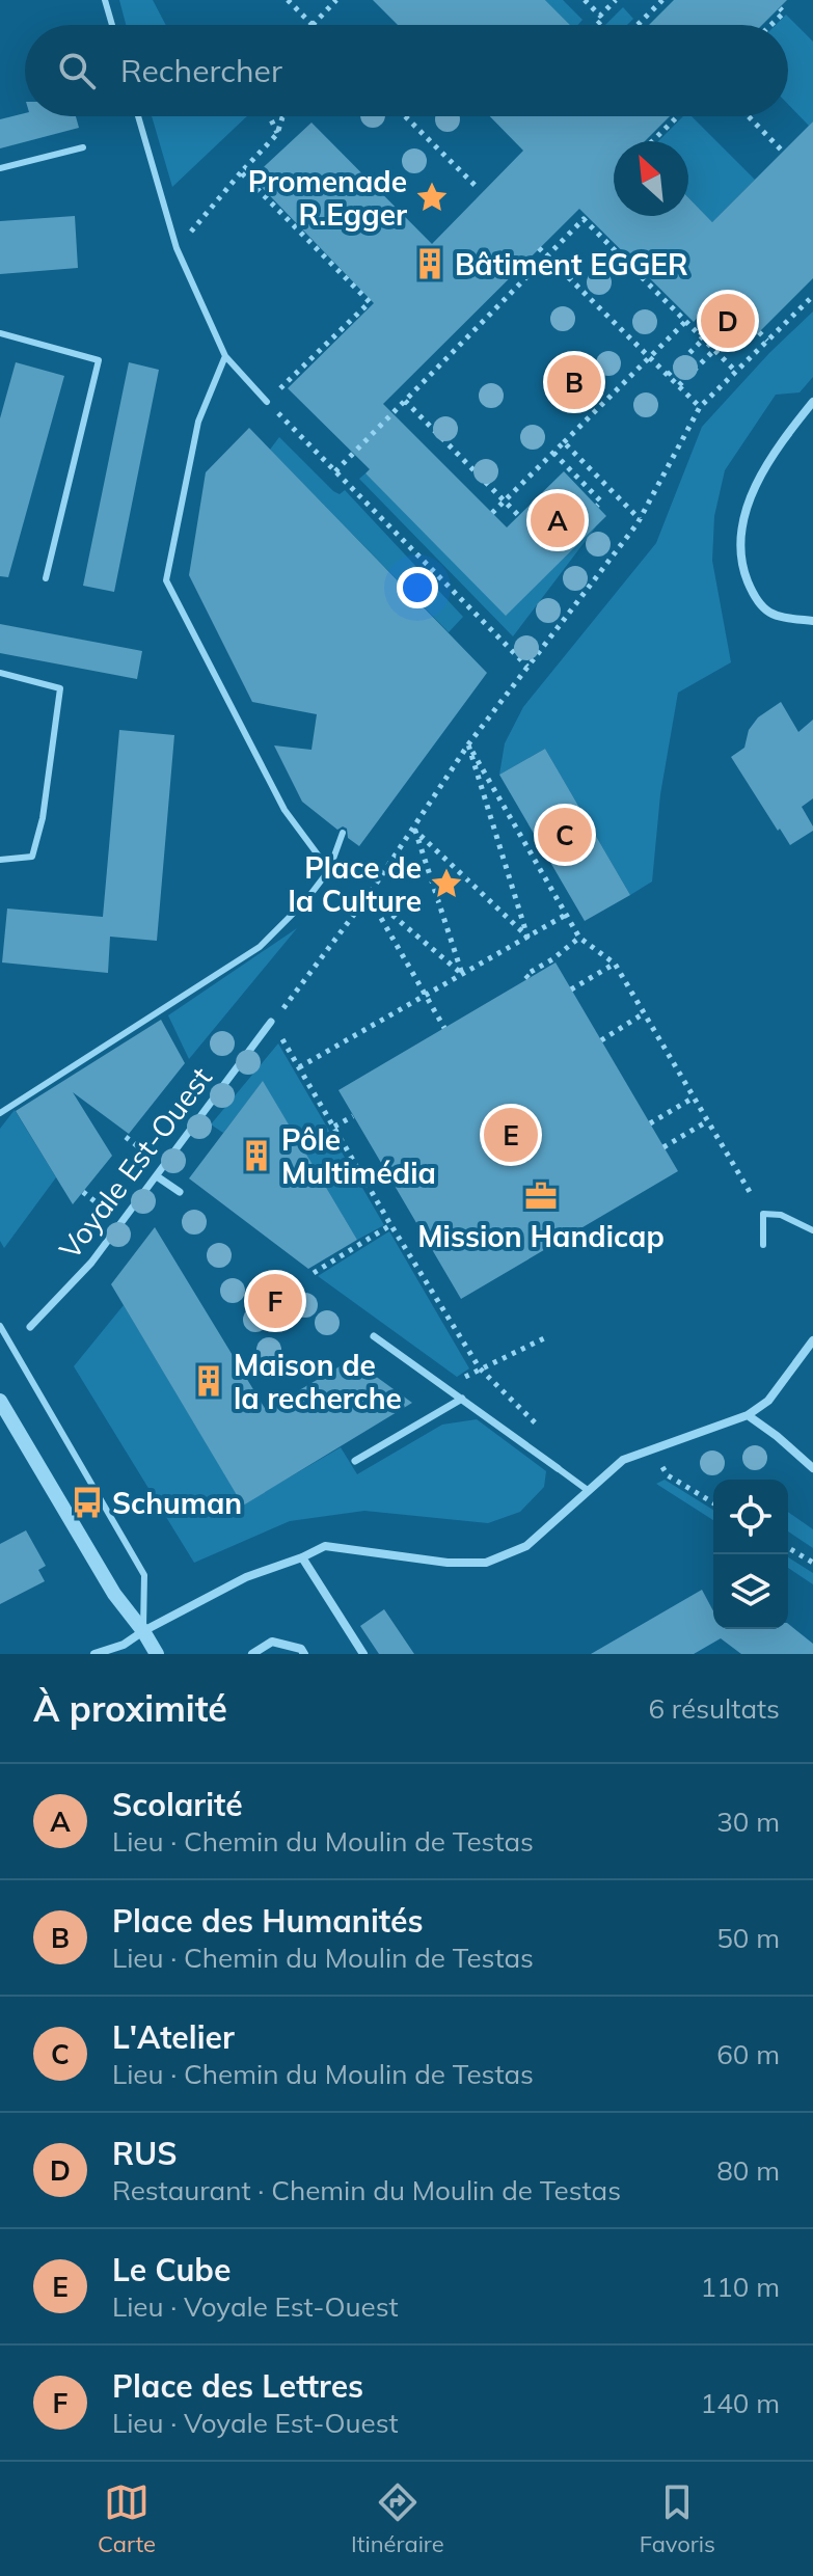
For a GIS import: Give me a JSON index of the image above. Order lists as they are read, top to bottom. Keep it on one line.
{"streets":{"street":["Voyale Est-Ouest"]},"places":{"place":["Promenade R.Egger","Place de la Culture"],"building":["Bâtiment EGGER","Pôle Multimédia","Maison de la recherche"],"office":["Mission Handicap"],"bus stop":["Schuman"]},"north":"top left","page":{"search":"Rechercher","pins":["D","B","A","C","E","F"],"heading":["À proximité","6 résultats"],"list":[{"mark":"A","name":"Scolarité","note":"Lieu · Chemin du Moulin de Testas","value":"30 m"},{"mark":"B","name":"Place des Humanités","note":"Lieu · Chemin du Moulin de Testas","value":"50 m"},{"mark":"C","name":"L'Atelier","note":"Lieu · Chemin du Moulin de Testas","value":"60 m"},{"mark":"D","name":"RUS","note":"Restaurant · Chemin du Moulin de Testas","value":"80 m"},{"mark":"E","name":"Le Cube","note":"Lieu · Voyale Est-Ouest","value":"110 m"},{"mark":"F","name":"Place des Lettres","note":"Lieu · Voyale Est-Ouest","value":"140 m"}],"nav":["Carte","Itinéraire","Favoris"]}}
